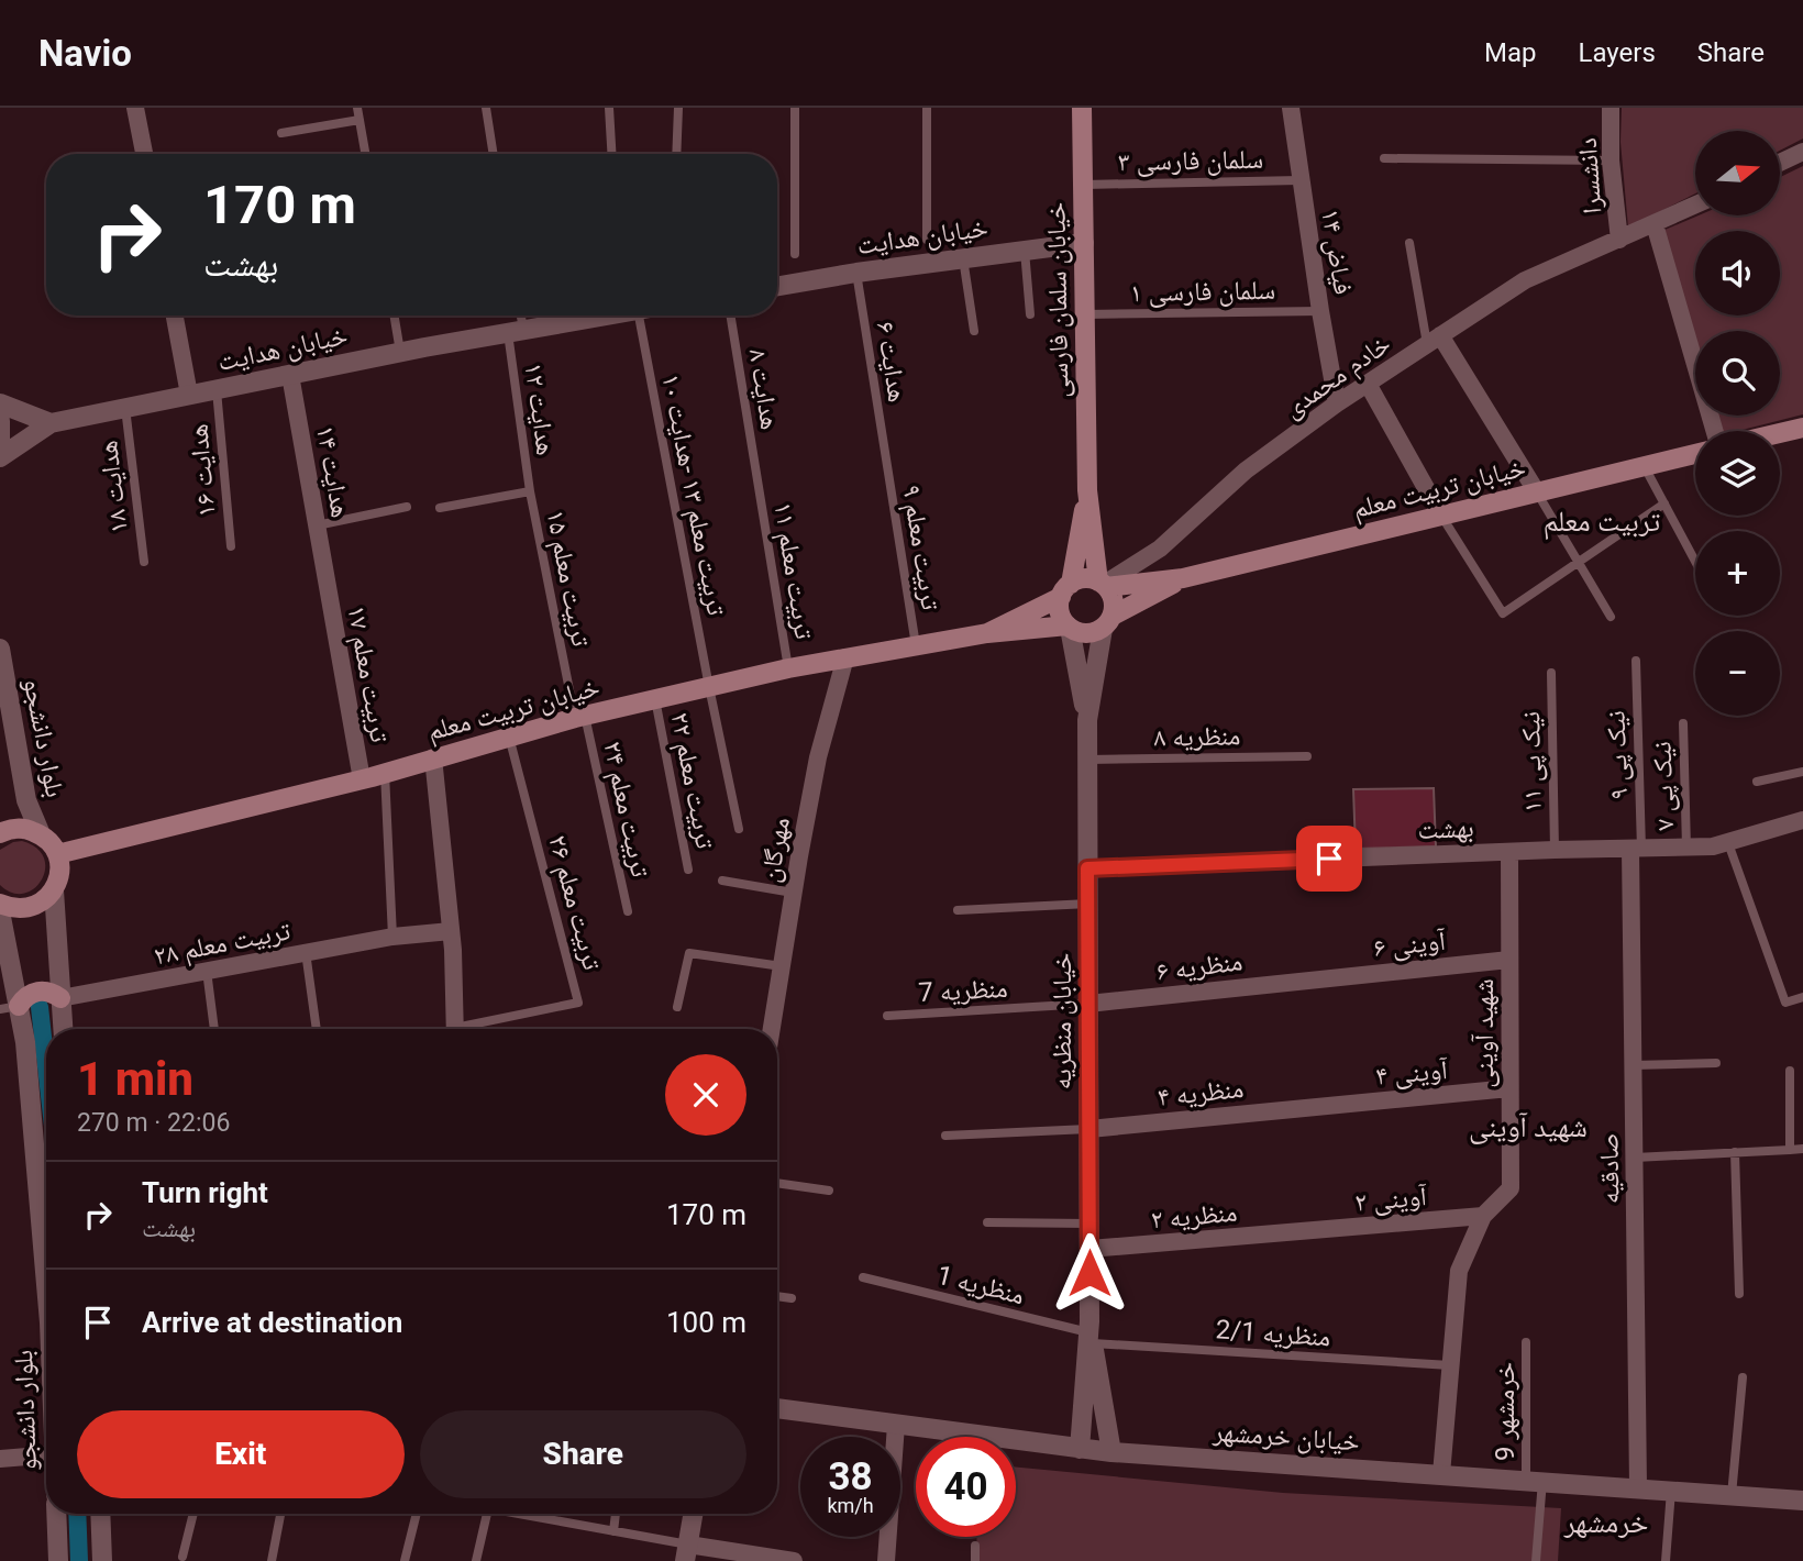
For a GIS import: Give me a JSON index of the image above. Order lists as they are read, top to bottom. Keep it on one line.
{"streets":{"main road":["خیابان سلمان فارسی","خیابان تربیت معلم"],"street":["دانشسرا","خیابان هدایت","فیاض ۱۴","خادم محمدی","هدایت ۱۴","تربیت معلم ۱۷","بلوار دانشجو","بهشت","مهرگان","تربیت معلم ۲۸","آوینی ۶","منظریه ۶","خیابان منظریه","شهید آوینی","آوینی ۴","منظریه ۴","صادقیه","آوینی ۲","منظریه ۲","خیابان خرمشهر"],"lane":["سلمان فارسی ۳","سلمان فارسی ۱","هدایت ۶","هدایت ۸","هدایت ۱۲","هدایت ۱۶","هدایت ۱۸","تربیت معلم ۱۳ -هدایت ۱۰","تربیت معلم ۹","تربیت معلم ۱۱","تربیت معلم ۱۵","منظریه ۸","نیک پی ۹","نیک پی ۱۱","تربیت معلم ۲۲","نیک پی ۷","تربیت معلم ۲۴","تربیت معلم ۲۶","منظریه 7","منظریه 1","منظریه 2/1","خرمشهر 9"]},"crossings":[["سلمان فارسی ۳","فیاض ۱۴"],["سلمان فارسی ۳","خیابان سلمان فارسی"],["دانشسرا","خادم محمدی"],["خیابان هدایت","خیابان سلمان فارسی"],["خیابان هدایت","هدایت ۶"],["خیابان هدایت","هدایت ۱۲"],["خیابان هدایت","هدایت ۱۶"],["خیابان هدایت","هدایت ۱۴"],["خیابان هدایت","هدایت ۱۸"],["فیاض ۱۴","سلمان فارسی ۱"],["فیاض ۱۴","خادم محمدی"],["سلمان فارسی ۱","خیابان سلمان فارسی"],["هدایت ۶","تربیت معلم ۹"],["هدایت ۸","تربیت معلم ۱۱"],["هدایت ۱۲","تربیت معلم ۱۵"],["هدایت ۱۴","تربیت معلم ۱۷"],["خیابان تربیت معلم","تربیت معلم ۱۳ -هدایت ۱۰"],["خیابان تربیت معلم","تربیت معلم ۹"],["خیابان تربیت معلم","تربیت معلم ۱۱"],["خیابان تربیت معلم","تربیت معلم ۱۵"],["خیابان تربیت معلم","تربیت معلم ۱۷"],["خیابان تربیت معلم","تربیت معلم ۲۲"],["خیابان تربیت معلم","تربیت معلم ۲۴"],["خیابان تربیت معلم","مهرگان"],["خیابان تربیت معلم","تربیت معلم ۲۶"],["تربیت معلم ۱۵","تربیت معلم ۲۴"],["منظریه ۸","خیابان منظریه"],["نیک پی ۹","بهشت"],["نیک پی ۹","صادقیه"],["نیک پی ۱۱","بهشت"],["نیک پی ۷","بهشت"],["بهشت","خیابان منظریه"],["بهشت","شهید آوینی"],["بهشت","صادقیه"],["آوینی ۶","منظریه ۶"],["آوینی ۶","شهید آوینی"],["منظریه ۶","منظریه 7"],["منظریه ۶","خیابان منظریه"],["منظریه 7","خیابان منظریه"],["خیابان منظریه","منظریه ۴"],["خیابان منظریه","منظریه ۲"],["خیابان منظریه","منظریه 1"],["خیابان منظریه","منظریه 2/1"],["شهید آوینی","آوینی ۴"],["شهید آوینی","آوینی ۲"],["شهید آوینی","منظریه 2/1"],["شهید آوینی","خیابان خرمشهر"],["آوینی ۴","منظریه ۴"],["صادقیه","خیابان خرمشهر"],["آوینی ۲","منظریه ۲"],["منظریه 1","منظریه 2/1"],["خرمشهر 9","خیابان خرمشهر"]],"districts":["تربیت معلم","شهید آوینی","خرمشهر"],"north":"right","page":{"header":"Navio","nav":["Map","Layers","Share"],"map_buttons":["+","−"],"turn":["170 m","بهشت"],"heading":["1 min","270 m · 22:06"],"list":[{"name":"Turn right","note":"بهشت","value":"170 m"},{"name":"Arrive at destination","value":"100 m"}],"buttons":["Exit","Share"],"speed":"38 km/h","limit":"40"}}
